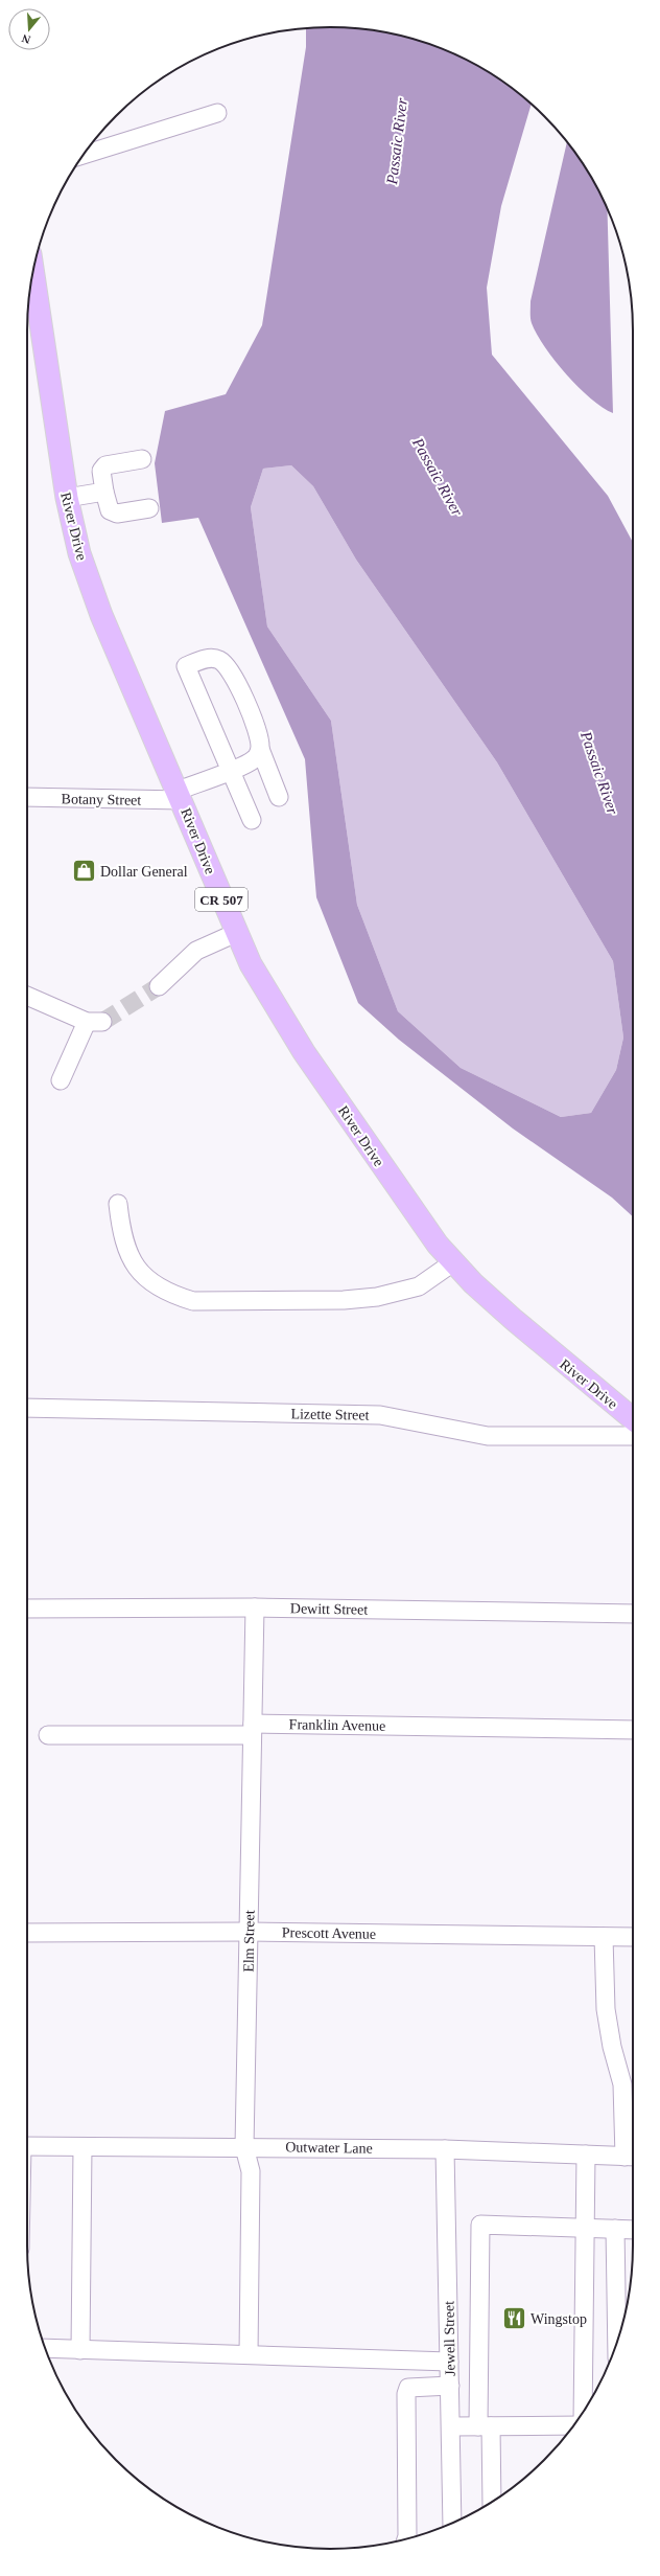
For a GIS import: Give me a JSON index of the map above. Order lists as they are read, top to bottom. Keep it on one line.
{"streets":{"main road":["River Drive","CR 507"],"street":["Botany Street","Lizette Street","Dewitt Street","Franklin Avenue","Prescott Avenue","Elm Street","Outwater Lane","Jewell Street"]},"crossings":[["River Drive","Botany Street"],["Dewitt Street","Elm Street"],["Franklin Avenue","Elm Street"],["Prescott Avenue","Elm Street"],["Elm Street","Outwater Lane"],["Outwater Lane","Jewell Street"]],"water":["Passaic River"],"places":{"shop":["Dollar General"],"restaurant":["Wingstop"]},"north":"bottom"}
